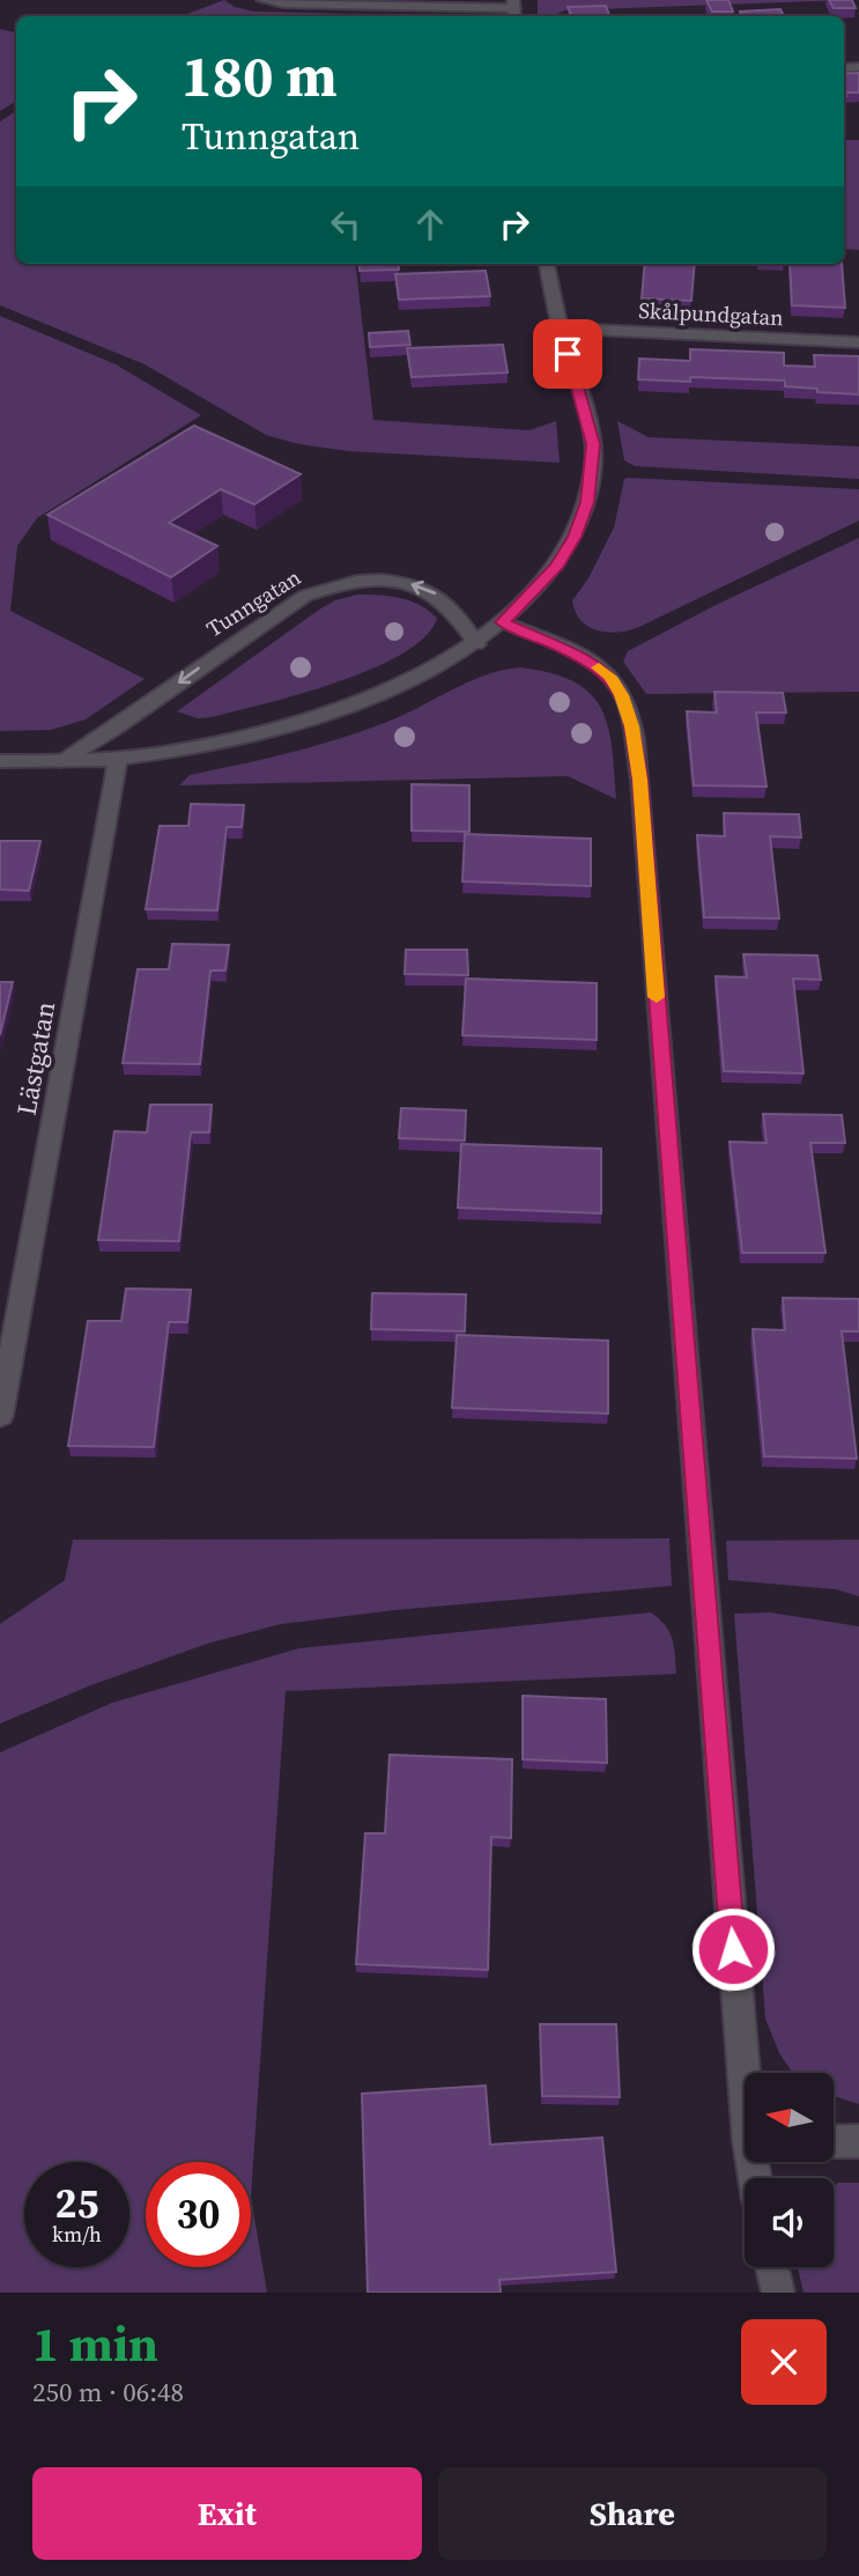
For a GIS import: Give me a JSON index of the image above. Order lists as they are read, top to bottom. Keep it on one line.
{"streets":{"street":["Skålpundgatan","Tunngatan","Lästgatan"]},"north":"left","page":{"turn":["180 m","Tunngatan"],"speed":"25 km/h","limit":"30","heading":["1 min","250 m · 06:48"],"buttons":["Exit","Share"]}}
